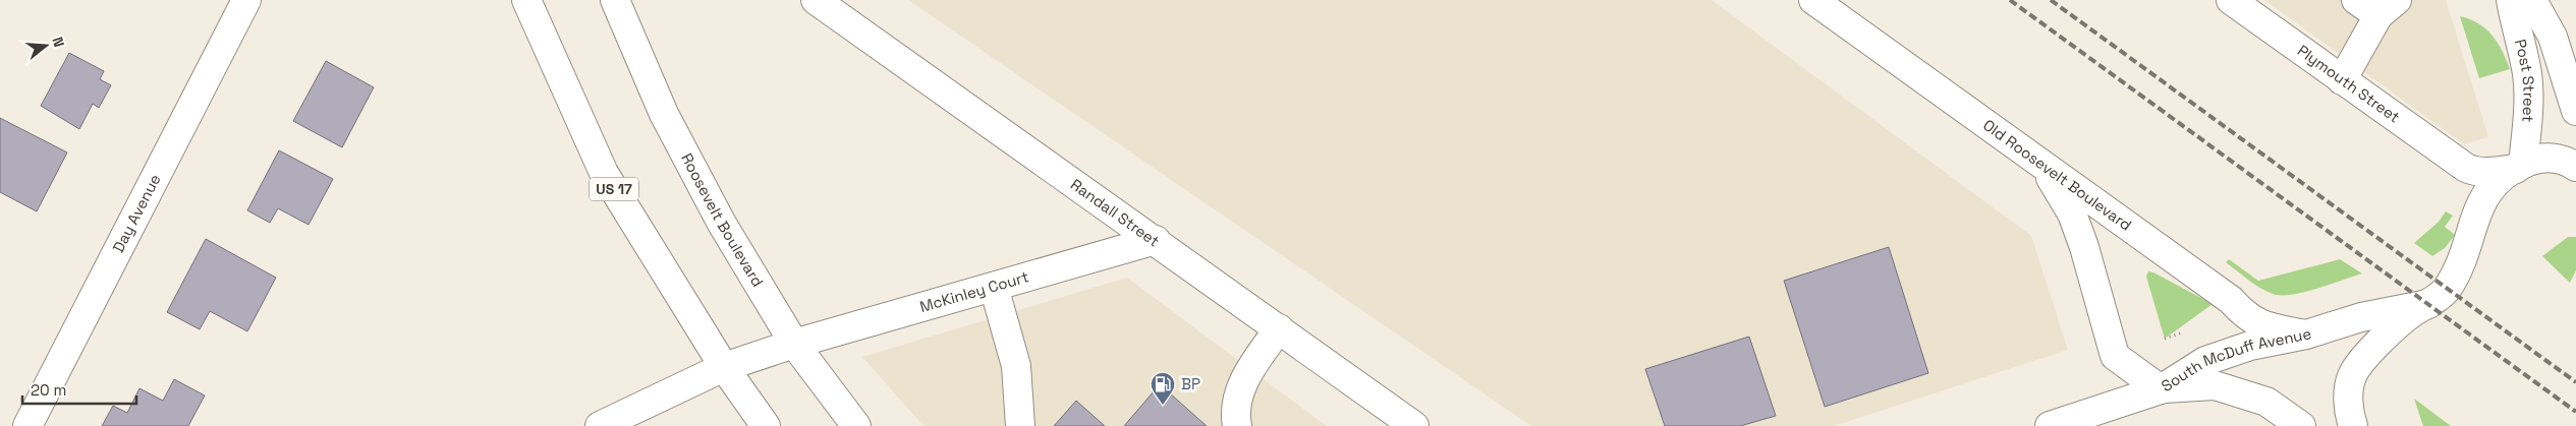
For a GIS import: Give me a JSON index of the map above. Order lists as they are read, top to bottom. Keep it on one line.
{"streets":{"main road":["Post Street","Plymouth Street","Old Roosevelt Boulevard","US 17","Randall Street","Day Avenue","Roosevelt Boulevard","McKinley Court","South McDuff Avenue"]},"crossings":[["Post Street","Plymouth Street"],["Old Roosevelt Boulevard","South McDuff Avenue"],["US 17","McKinley Court"],["Randall Street","McKinley Court"],["Roosevelt Boulevard","McKinley Court"]],"places":{"fuel station":["BP"]},"scale_bar":"20 m","north":"right"}
